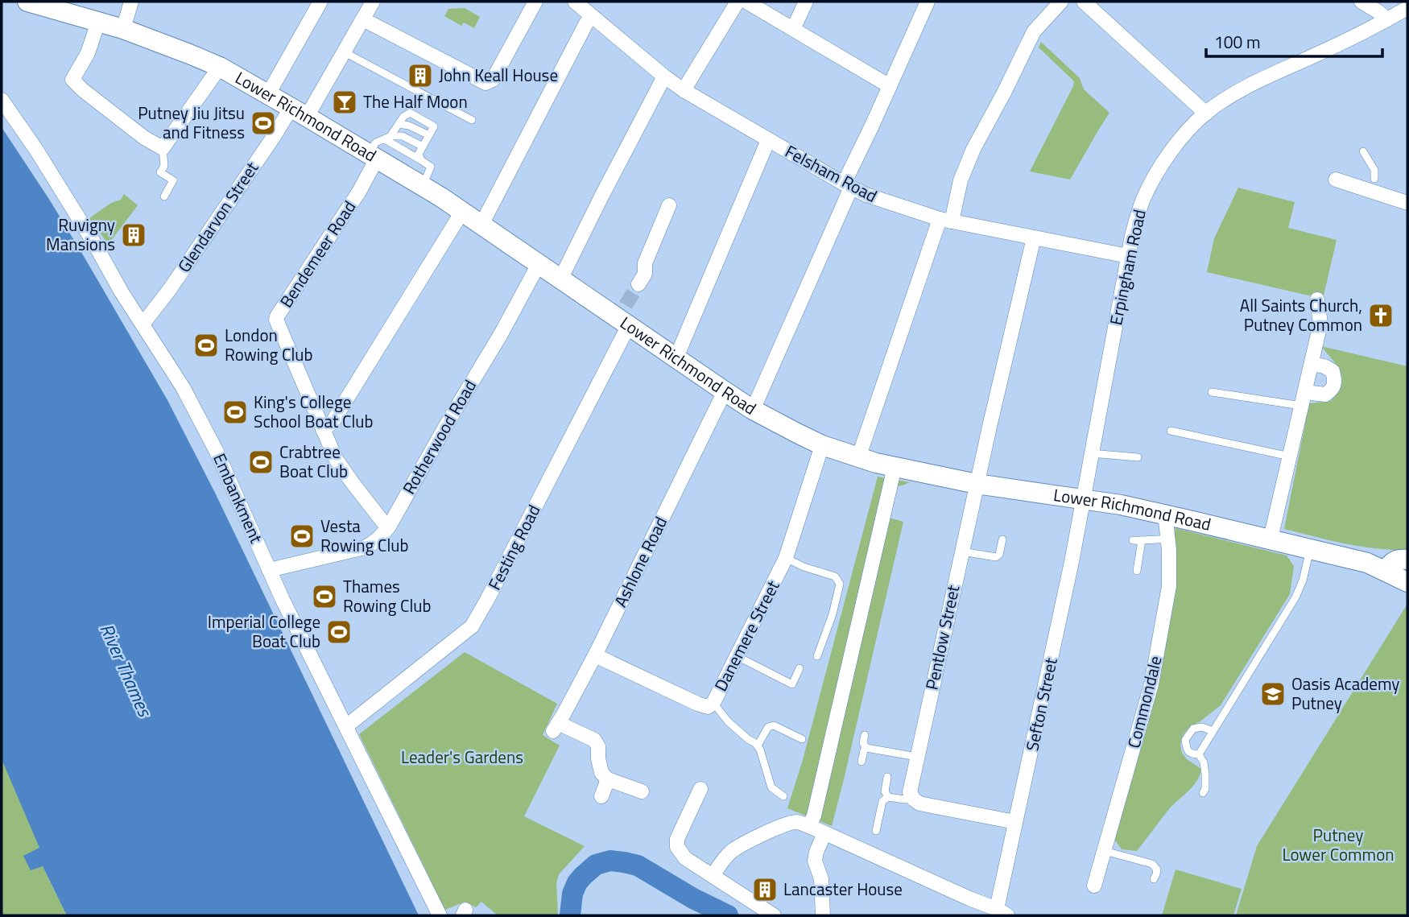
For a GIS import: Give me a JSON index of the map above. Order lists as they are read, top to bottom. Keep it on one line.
{"streets":{"main road":["Lower Richmond Road"],"street":["Felsham Road","Glendarvon Street","Bendemeer Road","Erpingham Road","Rotherwood Road","Embankment","Festing Road","Ashlone Road","Danemere Street","Pentlow Street","Commondale","Sefton Street"]},"crossings":[["Lower Richmond Road","Glendarvon Street"],["Lower Richmond Road","Bendemeer Road"],["Lower Richmond Road","Erpingham Road"],["Lower Richmond Road","Rotherwood Road"],["Lower Richmond Road","Festing Road"],["Lower Richmond Road","Ashlone Road"],["Lower Richmond Road","Danemere Street"],["Lower Richmond Road","Pentlow Street"],["Lower Richmond Road","Commondale"],["Lower Richmond Road","Sefton Street"],["Felsham Road","Erpingham Road"],["Felsham Road","Pentlow Street"],["Glendarvon Street","Embankment"],["Bendemeer Road","Rotherwood Road"],["Erpingham Road","Sefton Street"],["Rotherwood Road","Embankment"],["Embankment","Festing Road"],["Ashlone Road","Danemere Street"]],"water":["River Thames"],"parks":["Leader's Gardens","Putney Lower Common"],"places":{"building":["John Keall House","Ruvigny Mansions","Lancaster House"],"bar":["The Half Moon"],"sports":["Putney Jiu Jitsu and Fitness","London Rowing Club","King's College School Boat Club","Crabtree Boat Club","Vesta Rowing Club","Thames Rowing Club","Imperial College Boat Club"],"church":["All Saints Church, Putney Common"],"school or university":["Oasis Academy Putney"]},"scale_bar":"100 m"}
